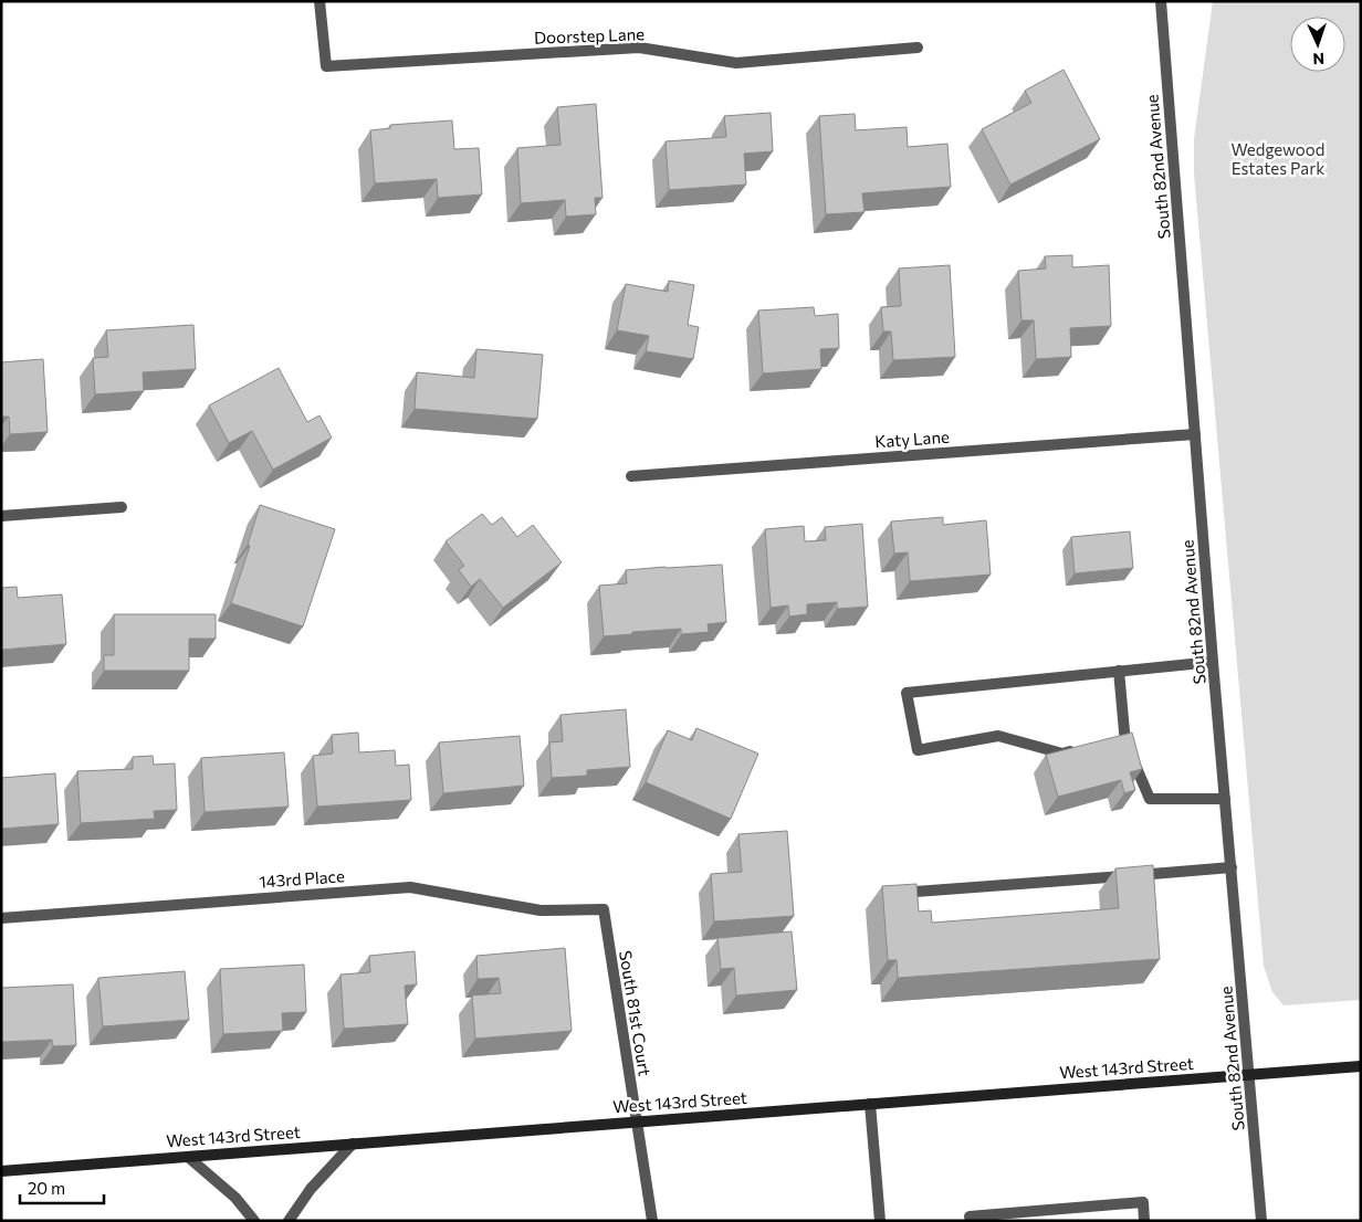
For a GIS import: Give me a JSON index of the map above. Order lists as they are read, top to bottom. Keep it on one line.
{"streets":{"main road":["West 143rd Street"],"street":["Doorstep Lane","South 82nd Avenue","Katy Lane","143rd Place","South 81st Court"]},"crossings":[["South 82nd Avenue","Katy Lane"],["South 82nd Avenue","West 143rd Street"],["143rd Place","South 81st Court"],["South 81st Court","West 143rd Street"]],"parks":["Wedgewood Estates Park"],"scale_bar":"20 m","north":"bottom"}
